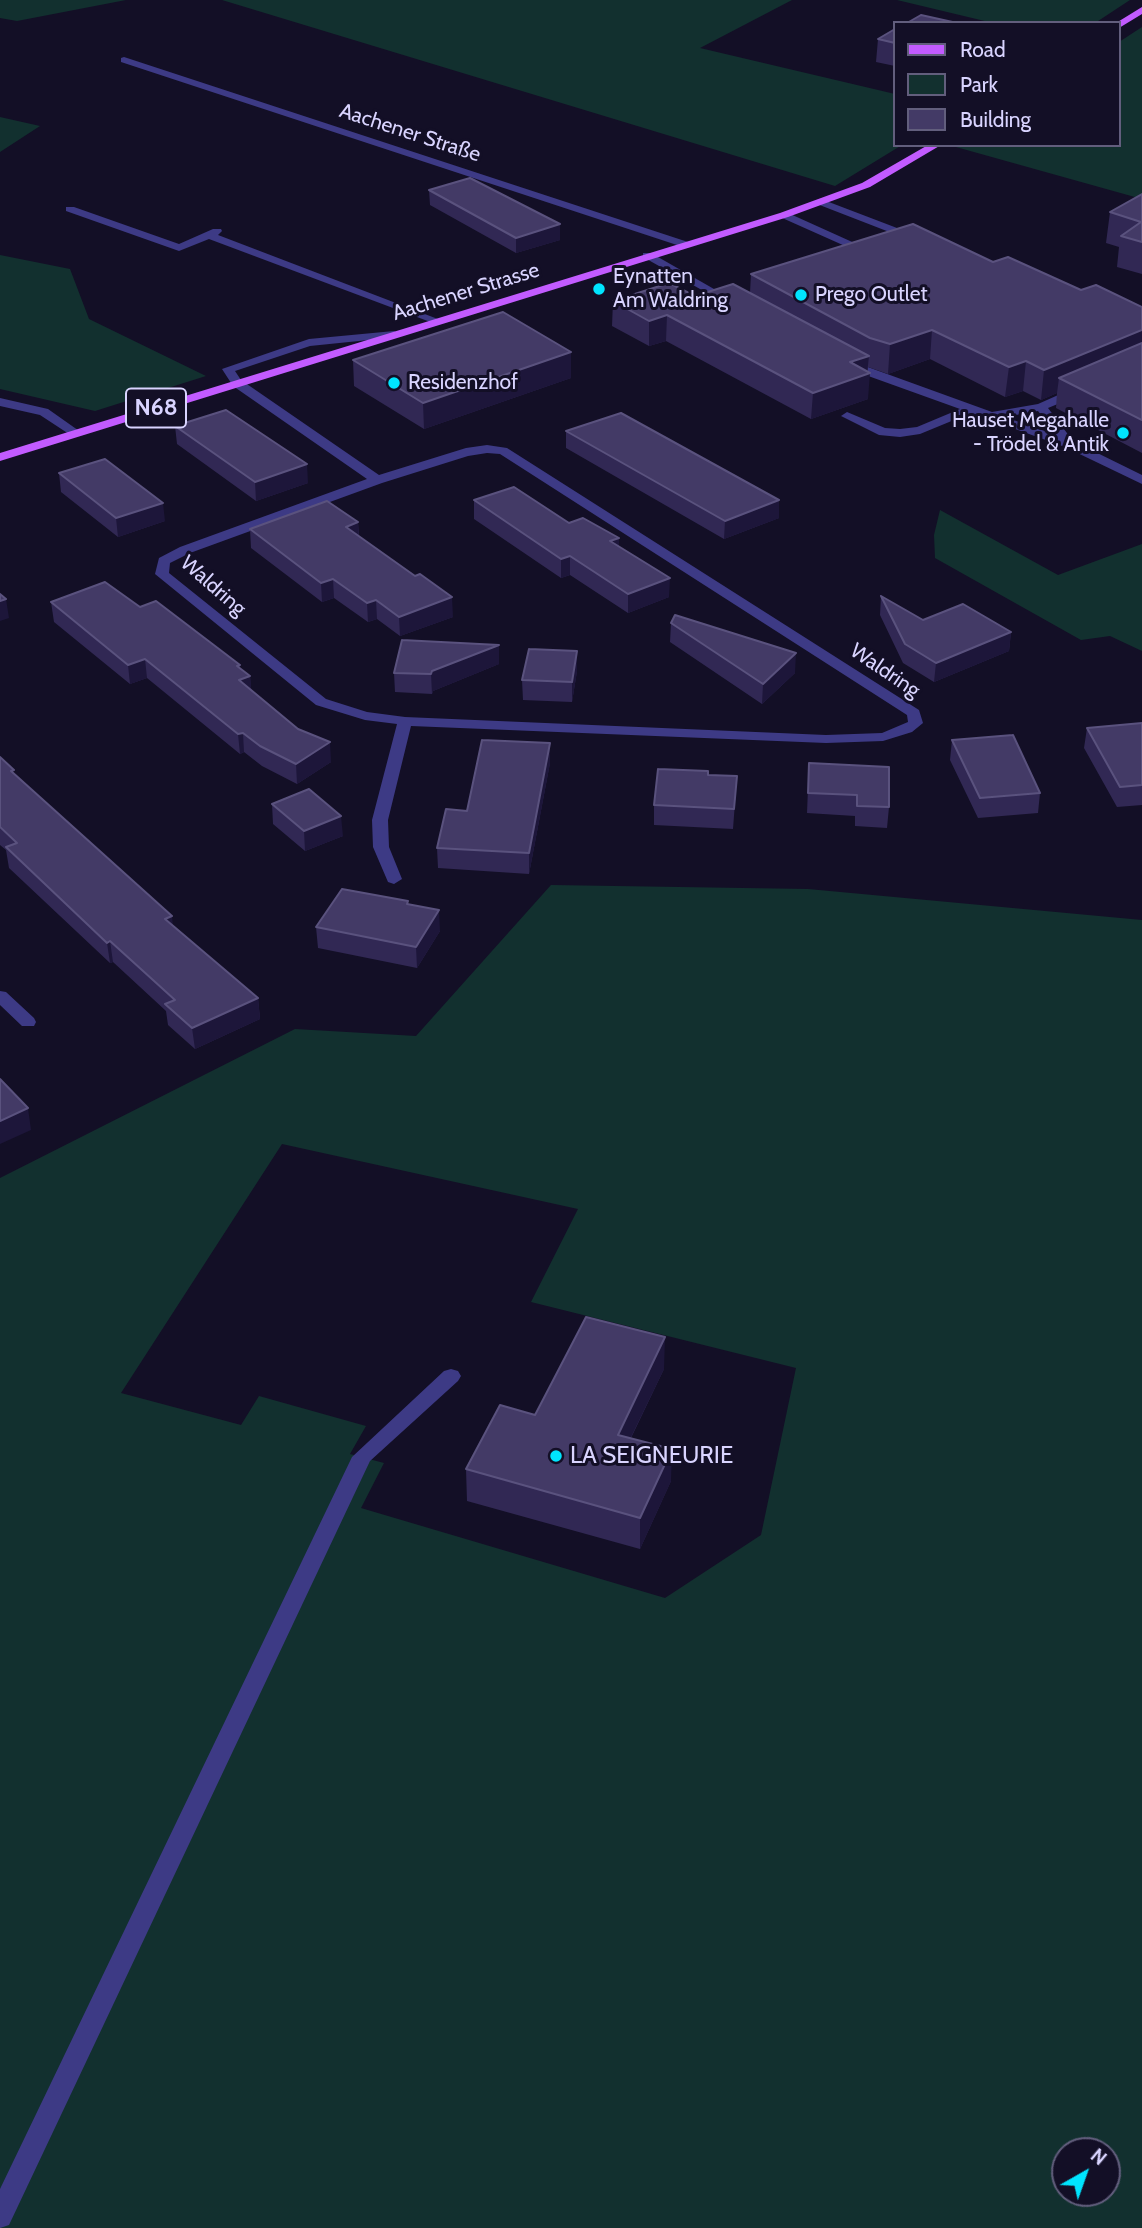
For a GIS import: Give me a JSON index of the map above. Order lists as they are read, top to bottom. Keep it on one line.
{"streets":{"main road":["Aachener Strasse","N68"],"street":["Aachener Straße","Waldring"]},"crossings":[["Aachener Straße","Aachener Strasse"]],"places":["Eynatten Am Waldring","Prego Outlet","Residenzhof","Hauset Megahalle - Trödel & Antik","LA SEIGNEURIE"],"legend":["Road","Park","Building"],"north":"top right"}
